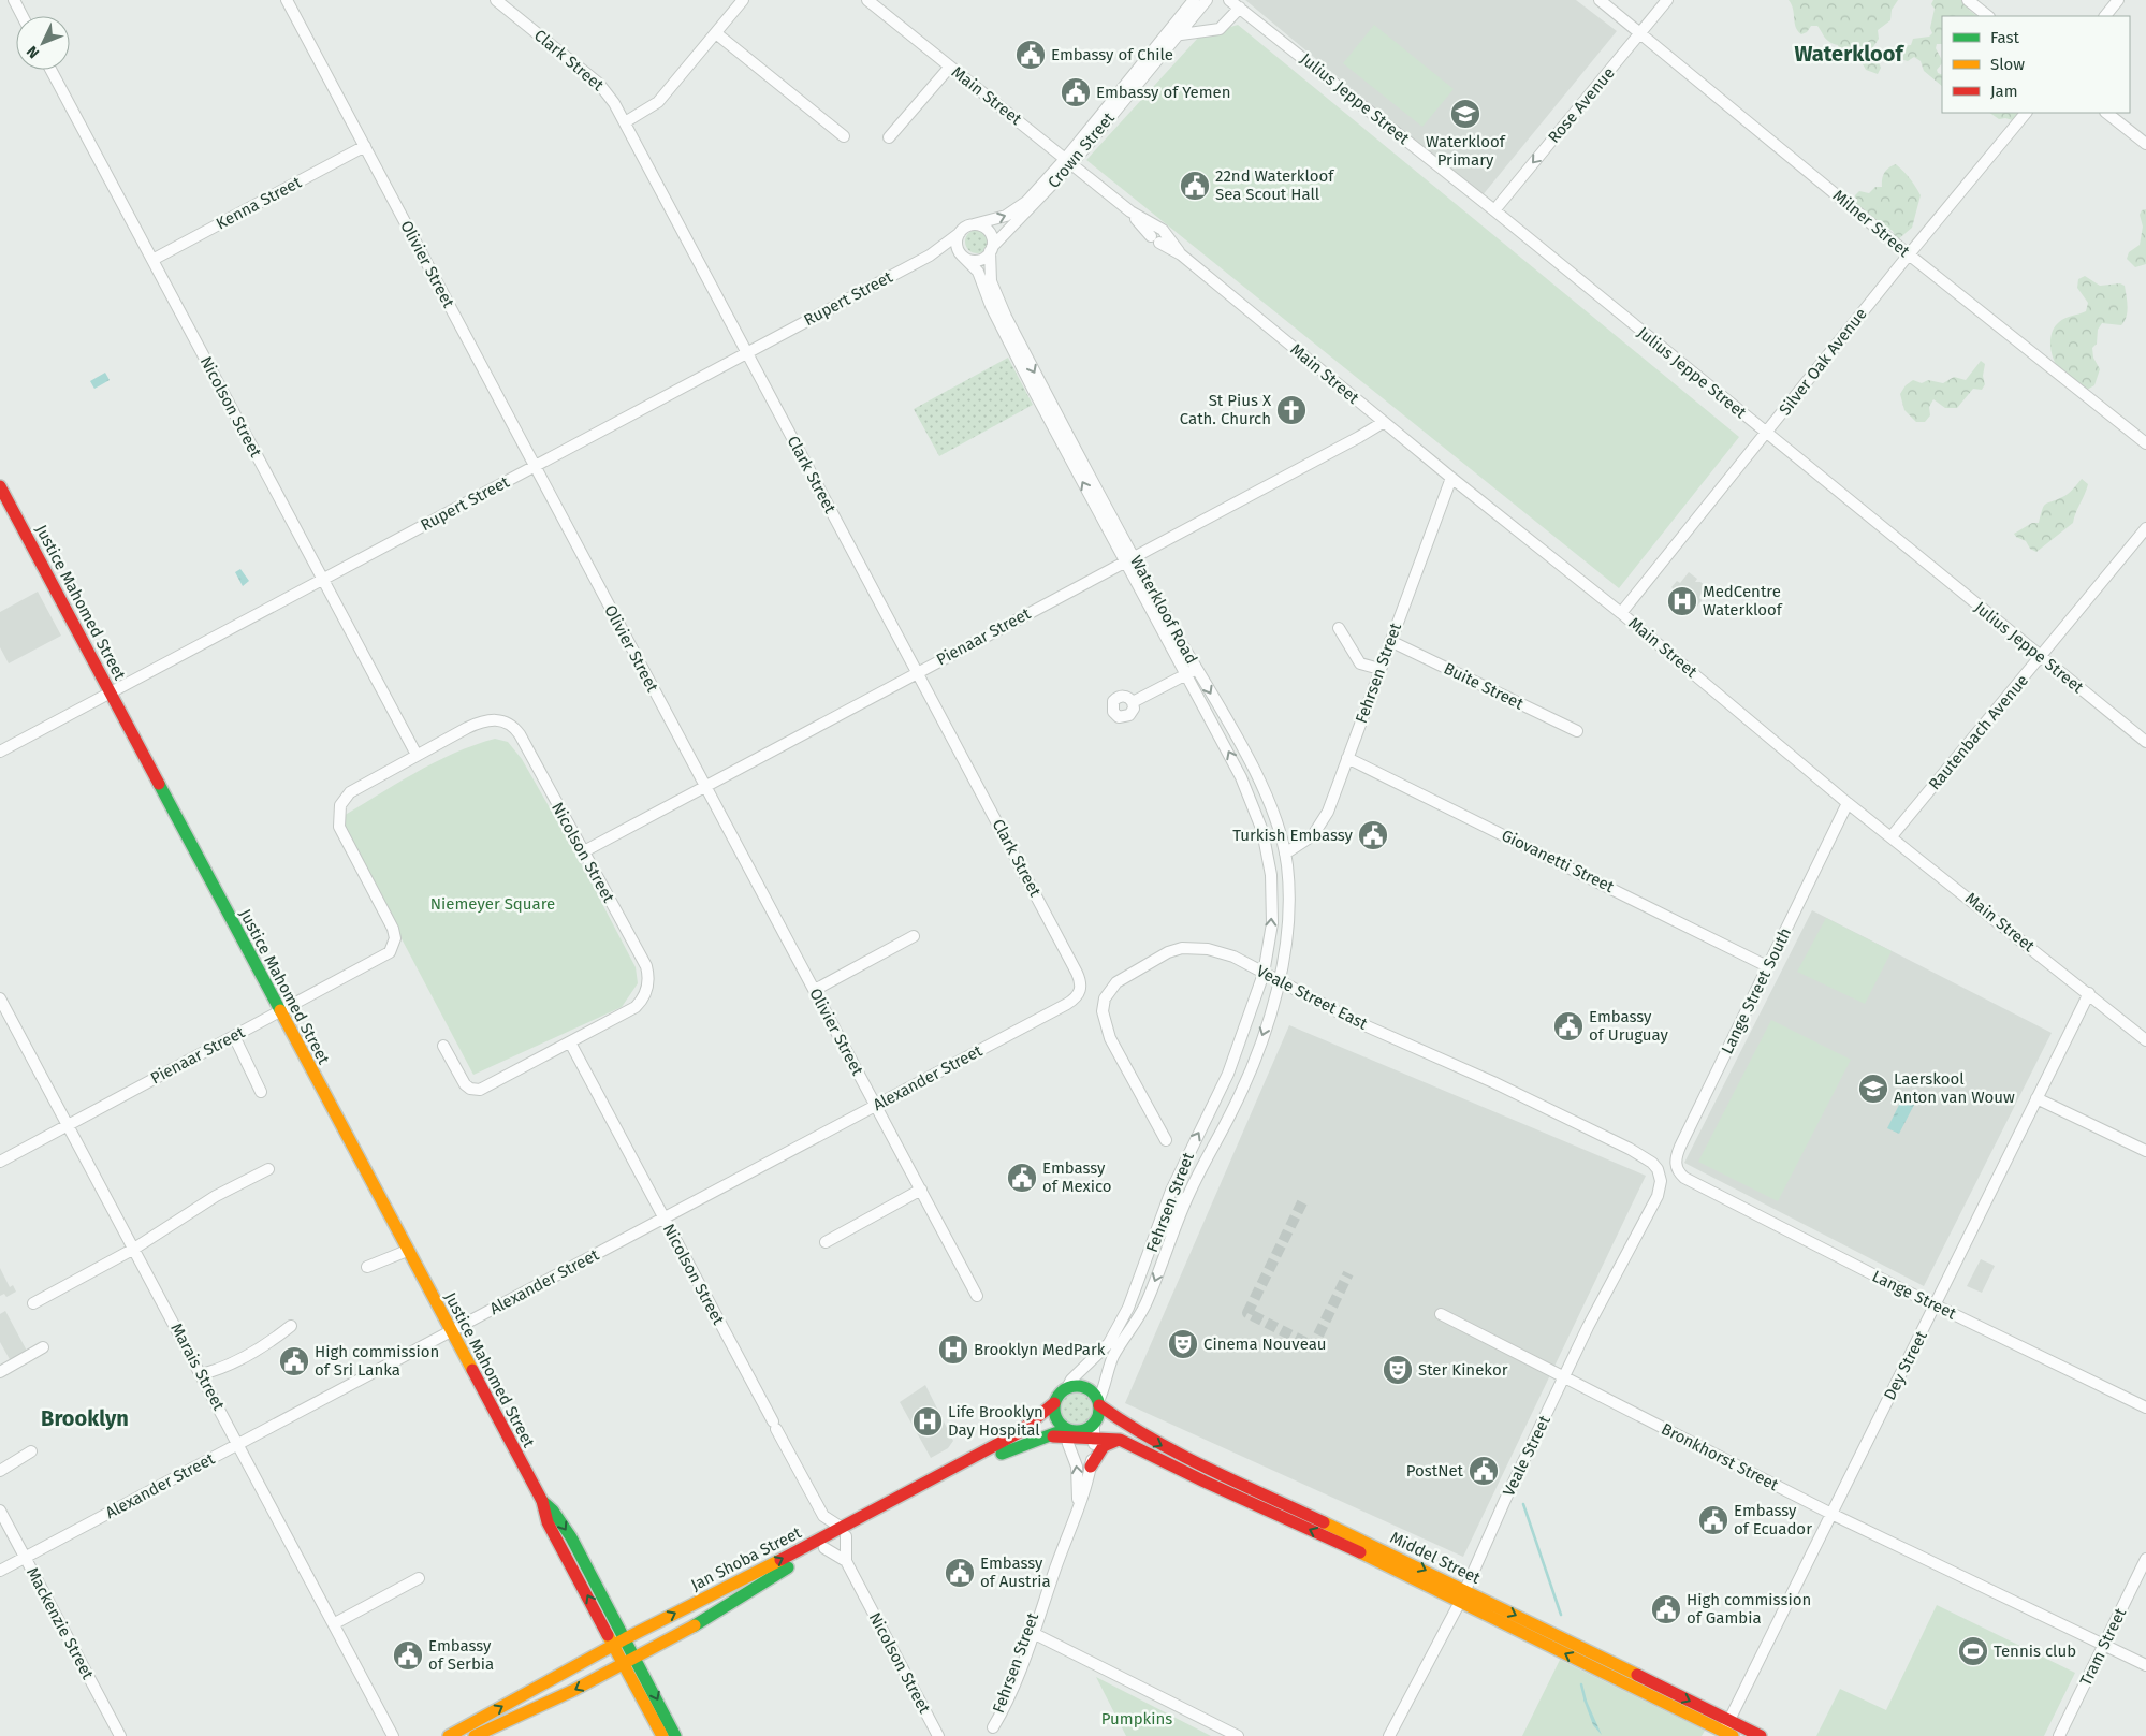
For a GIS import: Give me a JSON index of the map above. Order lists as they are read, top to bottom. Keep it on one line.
{"streets":{"main road":["Justice Mahomed Street","Middel Street","Jan Shoba Street"],"street":["Clark Street","Main Street","Julius Jeppe Street","Rose Avenue","Crown Street","Kenna Street","Milner Street","Olivier Street","Rupert Street","Silver Oak Avenue","Nicolson Street","Waterkloof Road","Pienaar Street","Fehrsen Street","Buite Street","Rautenbach Avenue","Giovanetti Street","Lange Street South","Veale Street East","Alexander Street","Lange Street","Dey Street","Marais Street","Veale Street","Bronkhorst Street","Mackenzie Street","Tram Street"]},"crossings":[["Clark Street","Rupert Street"],["Clark Street","Pienaar Street"],["Clark Street","Alexander Street"],["Main Street","Crown Street"],["Main Street","Silver Oak Avenue"],["Main Street","Pienaar Street"],["Main Street","Fehrsen Street"],["Main Street","Rautenbach Avenue"],["Main Street","Lange Street South"],["Main Street","Dey Street"],["Julius Jeppe Street","Rose Avenue"],["Julius Jeppe Street","Silver Oak Avenue"],["Julius Jeppe Street","Rautenbach Avenue"],["Rose Avenue","Milner Street"],["Crown Street","Rupert Street"],["Crown Street","Waterkloof Road"],["Kenna Street","Olivier Street"],["Kenna Street","Nicolson Street"],["Milner Street","Silver Oak Avenue"],["Olivier Street","Rupert Street"],["Olivier Street","Pienaar Street"],["Olivier Street","Alexander Street"],["Rupert Street","Nicolson Street"],["Rupert Street","Justice Mahomed Street"],["Rupert Street","Waterkloof Road"],["Nicolson Street","Pienaar Street"],["Nicolson Street","Alexander Street"],["Nicolson Street","Jan Shoba Street"],["Justice Mahomed Street","Pienaar Street"],["Justice Mahomed Street","Alexander Street"],["Justice Mahomed Street","Jan Shoba Street"],["Waterkloof Road","Pienaar Street"],["Waterkloof Road","Fehrsen Street"],["Waterkloof Road","Veale Street East"],["Pienaar Street","Marais Street"],["Fehrsen Street","Buite Street"],["Fehrsen Street","Giovanetti Street"],["Fehrsen Street","Veale Street East"],["Fehrsen Street","Middel Street"],["Fehrsen Street","Jan Shoba Street"],["Giovanetti Street","Lange Street South"],["Lange Street South","Lange Street"],["Veale Street East","Veale Street"],["Alexander Street","Marais Street"],["Alexander Street","Mackenzie Street"],["Lange Street","Dey Street"],["Dey Street","Bronkhorst Street"],["Dey Street","Middel Street"],["Veale Street","Bronkhorst Street"],["Veale Street","Middel Street"],["Bronkhorst Street","Tram Street"],["Middel Street","Jan Shoba Street"]],"one_way":["Rose Avenue"],"districts":["Waterkloof","Brooklyn"],"parks":["Niemeyer Square","Pumpkins"],"places":{"public building":["Embassy of Chile","Embassy of Yemen","22nd Waterkloof Sea Scout Hall","Turkish Embassy","Embassy of Uruguay","Embassy of Mexico","High commission of Sri Lanka","PostNet","Embassy of Ecuador","Embassy of Austria","High commission of Gambia","Embassy of Serbia"],"school or university":["Waterkloof Primary","Laerskool Anton van Wouw"],"church":["St Pius X Cath. Church"],"hospital":["MedCentre Waterkloof","Brooklyn MedPark","Life Brooklyn Day Hospital"],"theatre":["Cinema Nouveau","Ster Kinekor"],"sports":["Tennis club"]},"legend":["Fast","Slow","Jam"],"north":"bottom left"}
